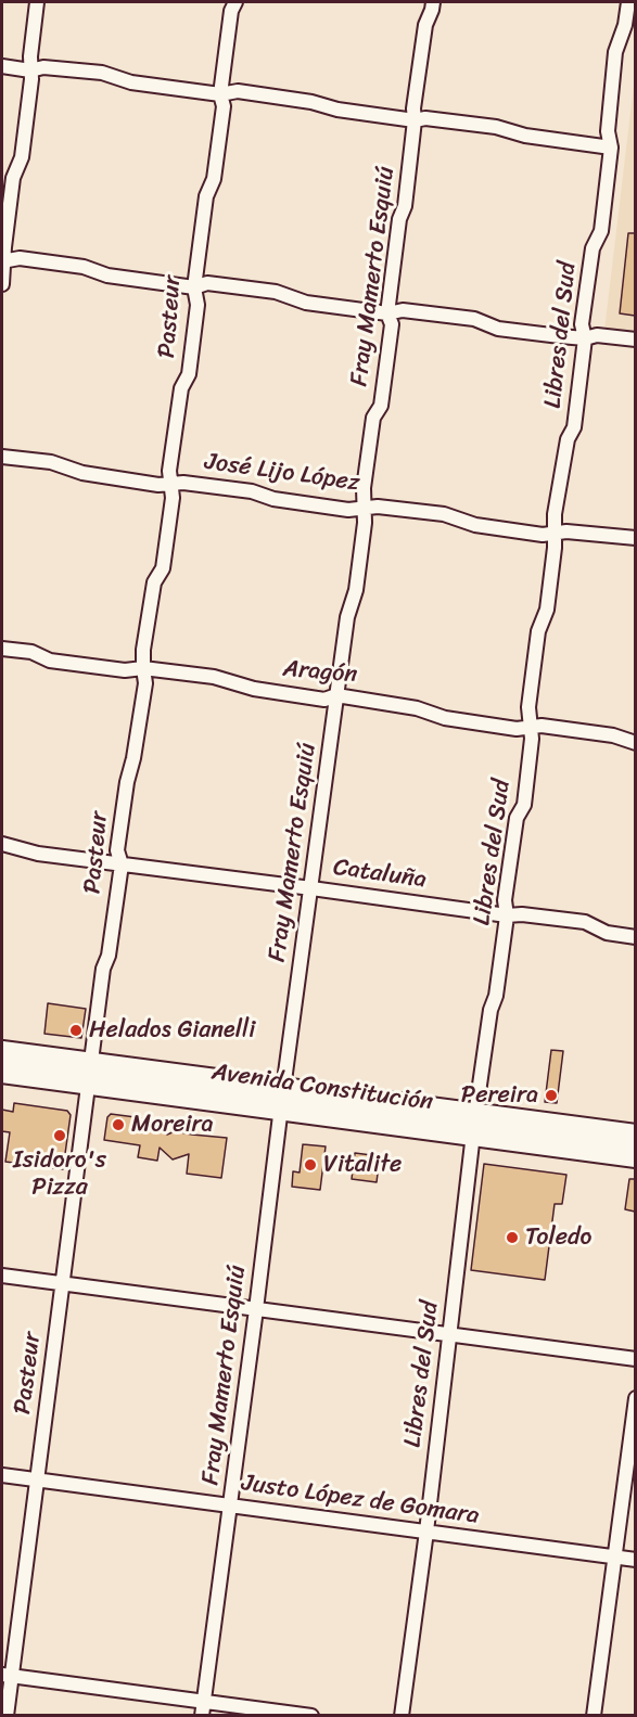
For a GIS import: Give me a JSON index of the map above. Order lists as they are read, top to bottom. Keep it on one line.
{"streets":{"main road":["Avenida Constitución"],"street":["Fray Mamerto Esquiú","Pasteur","Libres del Sud","José Lijo López","Aragón","Cataluña","Justo López de Gomara"]},"crossings":[["Fray Mamerto Esquiú","José Lijo López"],["Fray Mamerto Esquiú","Aragón"],["Fray Mamerto Esquiú","Cataluña"],["Fray Mamerto Esquiú","Avenida Constitución"],["Fray Mamerto Esquiú","Justo López de Gomara"],["Pasteur","José Lijo López"],["Pasteur","Aragón"],["Pasteur","Cataluña"],["Pasteur","Avenida Constitución"],["Pasteur","Justo López de Gomara"],["Libres del Sud","José Lijo López"],["Libres del Sud","Aragón"],["Libres del Sud","Cataluña"],["Libres del Sud","Avenida Constitución"],["Libres del Sud","Justo López de Gomara"]],"places":["Helados Gianelli","Pereira","Moreira","Isidoro's Pizza","Vitalite","Toledo"]}
